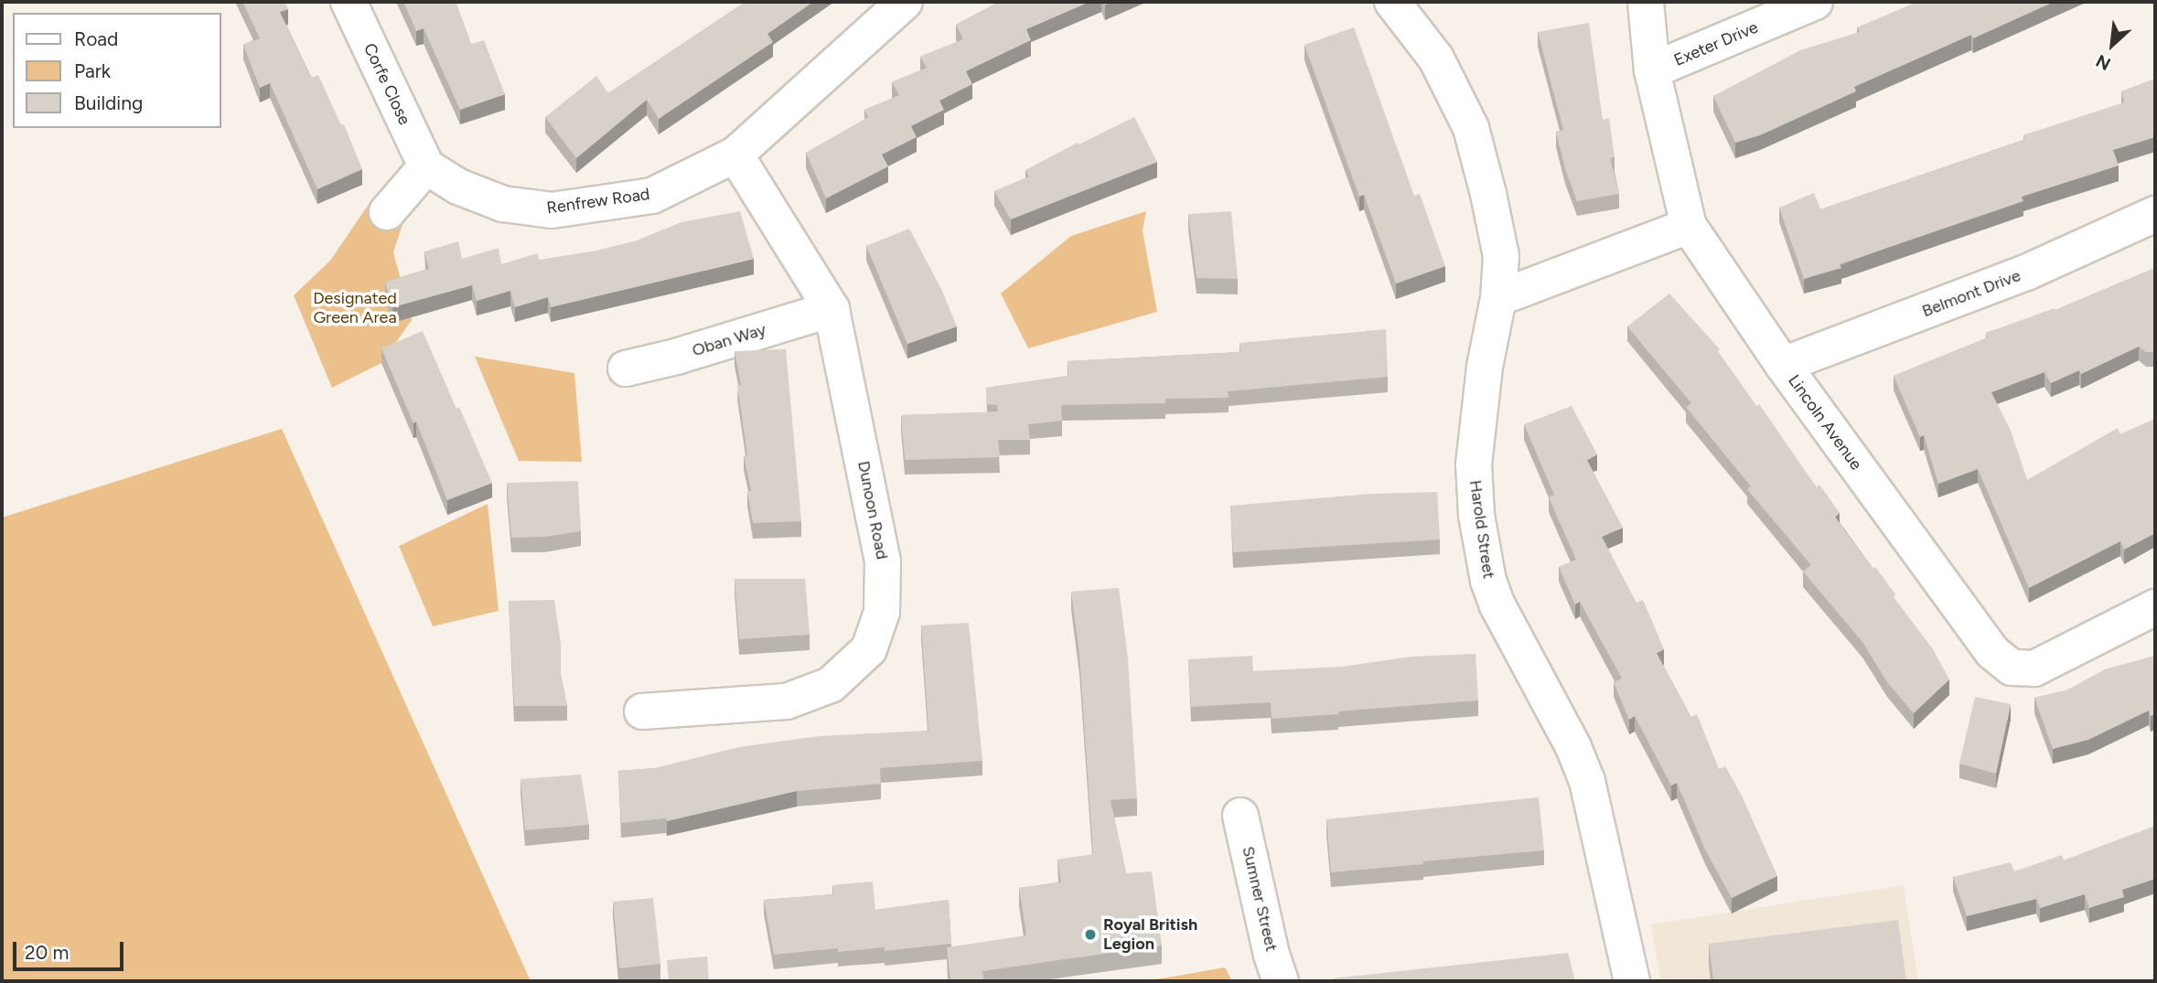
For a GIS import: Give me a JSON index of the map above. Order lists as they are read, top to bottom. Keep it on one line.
{"streets":{"street":["Exeter Drive","Corfe Close","Renfrew Road","Belmont Drive","Oban Way","Lincoln Avenue","Dunoon Road","Harold Street","Sumner Street"]},"crossings":[["Exeter Drive","Lincoln Avenue"],["Corfe Close","Renfrew Road"],["Renfrew Road","Dunoon Road"],["Belmont Drive","Lincoln Avenue"],["Oban Way","Dunoon Road"]],"parks":["Designated Green Area"],"places":["Royal British Legion"],"legend":["Road","Park","Building"],"scale_bar":"20 m","north":"bottom left"}
